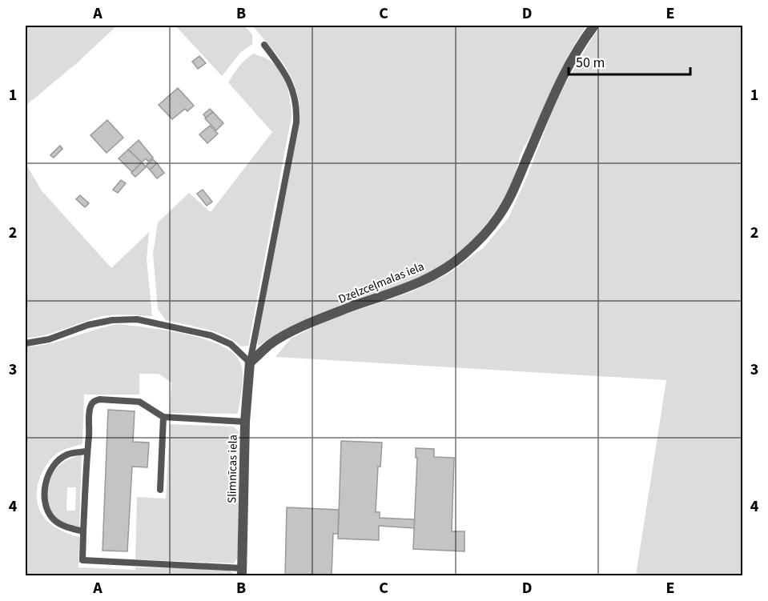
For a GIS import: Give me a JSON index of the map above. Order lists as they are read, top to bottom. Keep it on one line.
{"streets":{"street":["Dzelzceļmalas iela","Slimnīcas iela"]},"crossings":[["Dzelzceļmalas iela","Slimnīcas iela"]],"scale_bar":"50 m","grid":{"columns":["A","B","C","D","E"],"rows":["1","2","3","4"]}}
